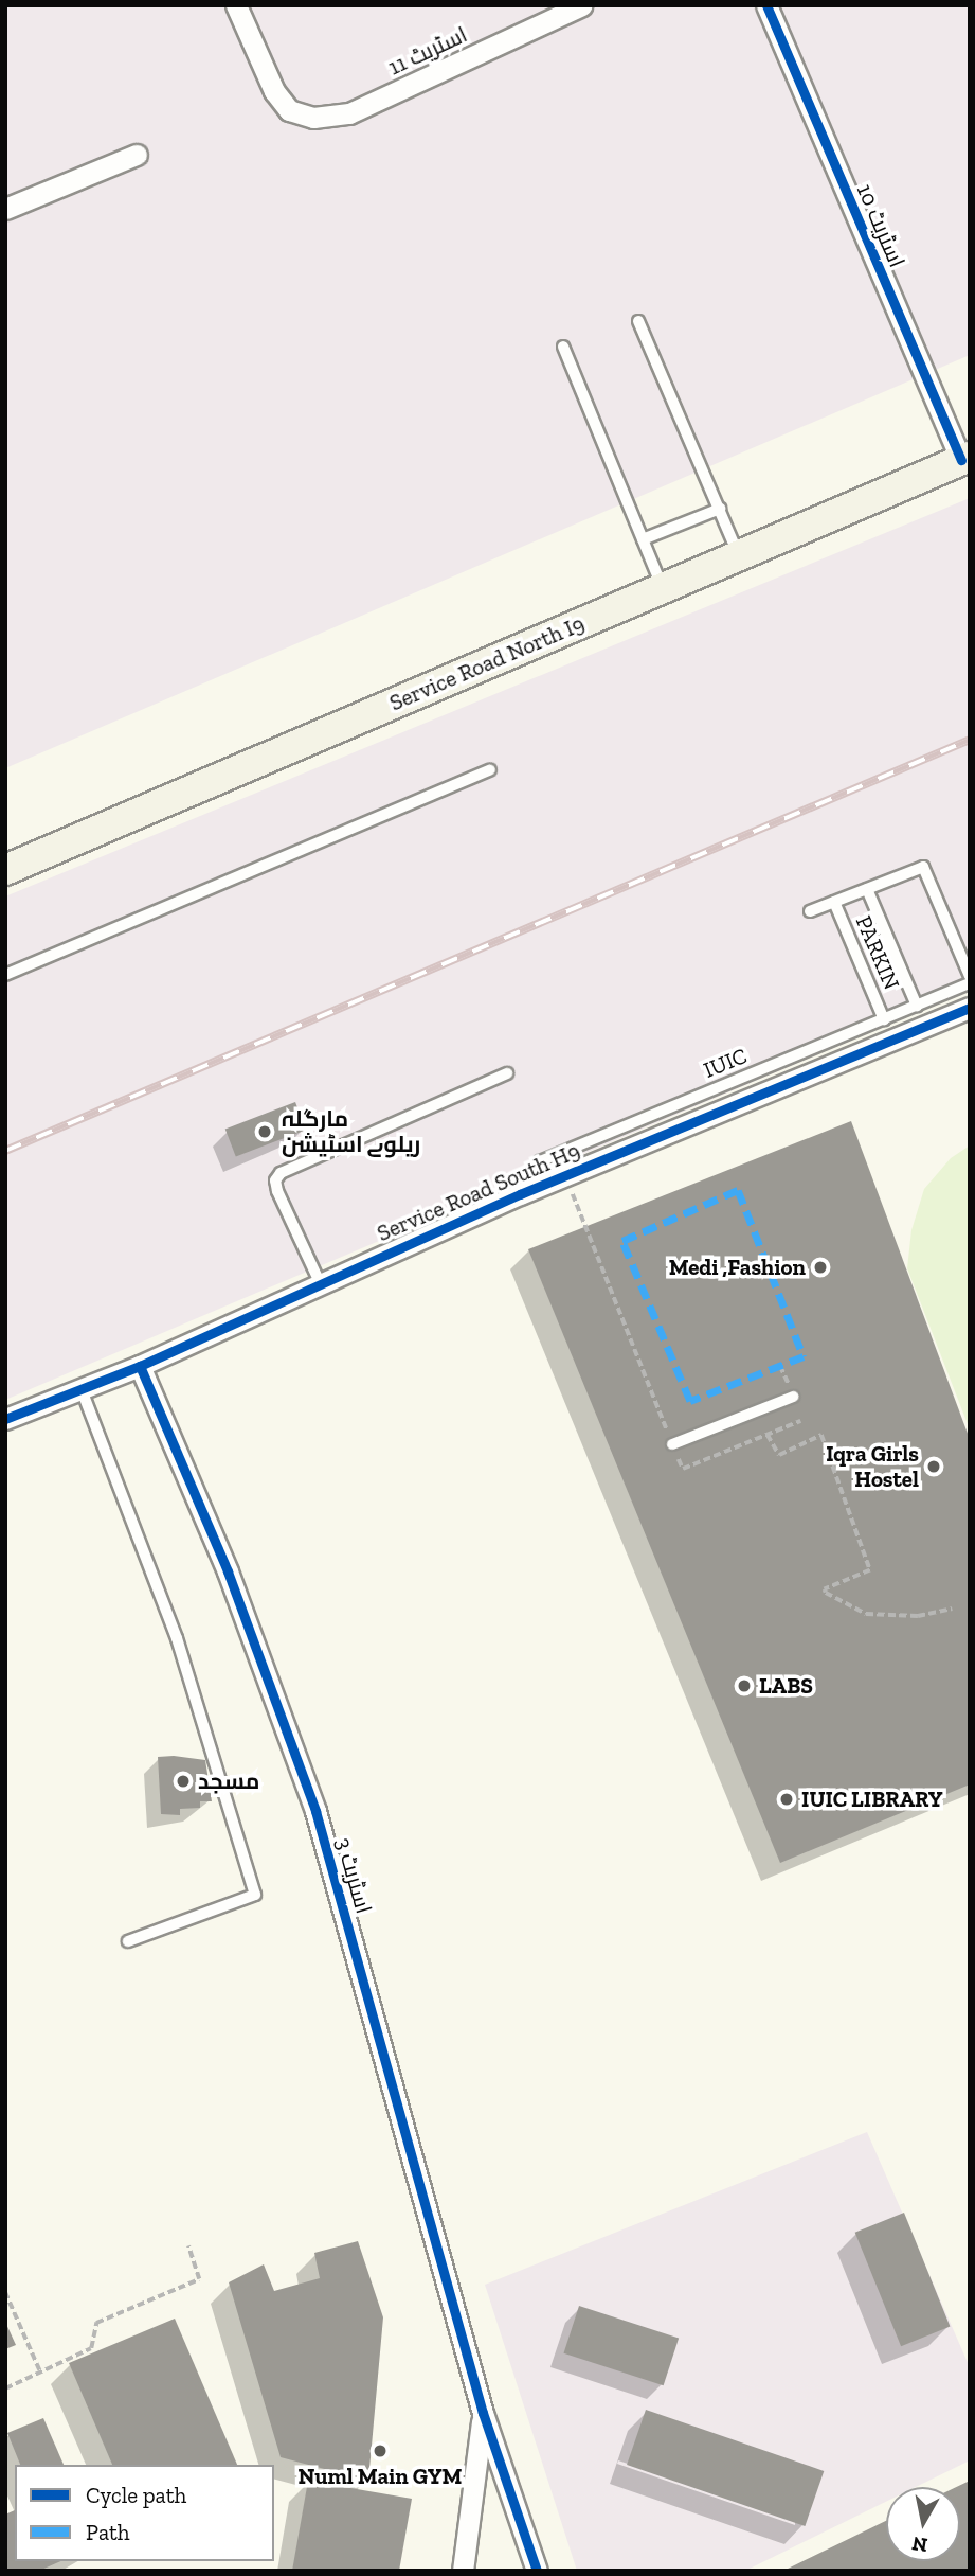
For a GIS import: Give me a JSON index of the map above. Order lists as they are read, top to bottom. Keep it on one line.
{"streets":{"main road":["Service Road North I9"],"street":["اسٹریٹ 11","اسٹریٹ 10","Service Road South H9","اسٹریٹ 3"],"lane":["PARKIN","IUIC"]},"crossings":[["اسٹریٹ 10","Service Road North I9"],["PARKIN","IUIC"],["IUIC","Service Road South H9"],["Service Road South H9","اسٹریٹ 3"]],"places":["مارگلہ ریلوے اسٹیشن","Medi ,Fashion","Iqra Girls Hostel","LABS","مسجد","IUIC LIBRARY","Numl Main GYM"],"legend":["Cycle path","Path"],"north":"bottom"}
